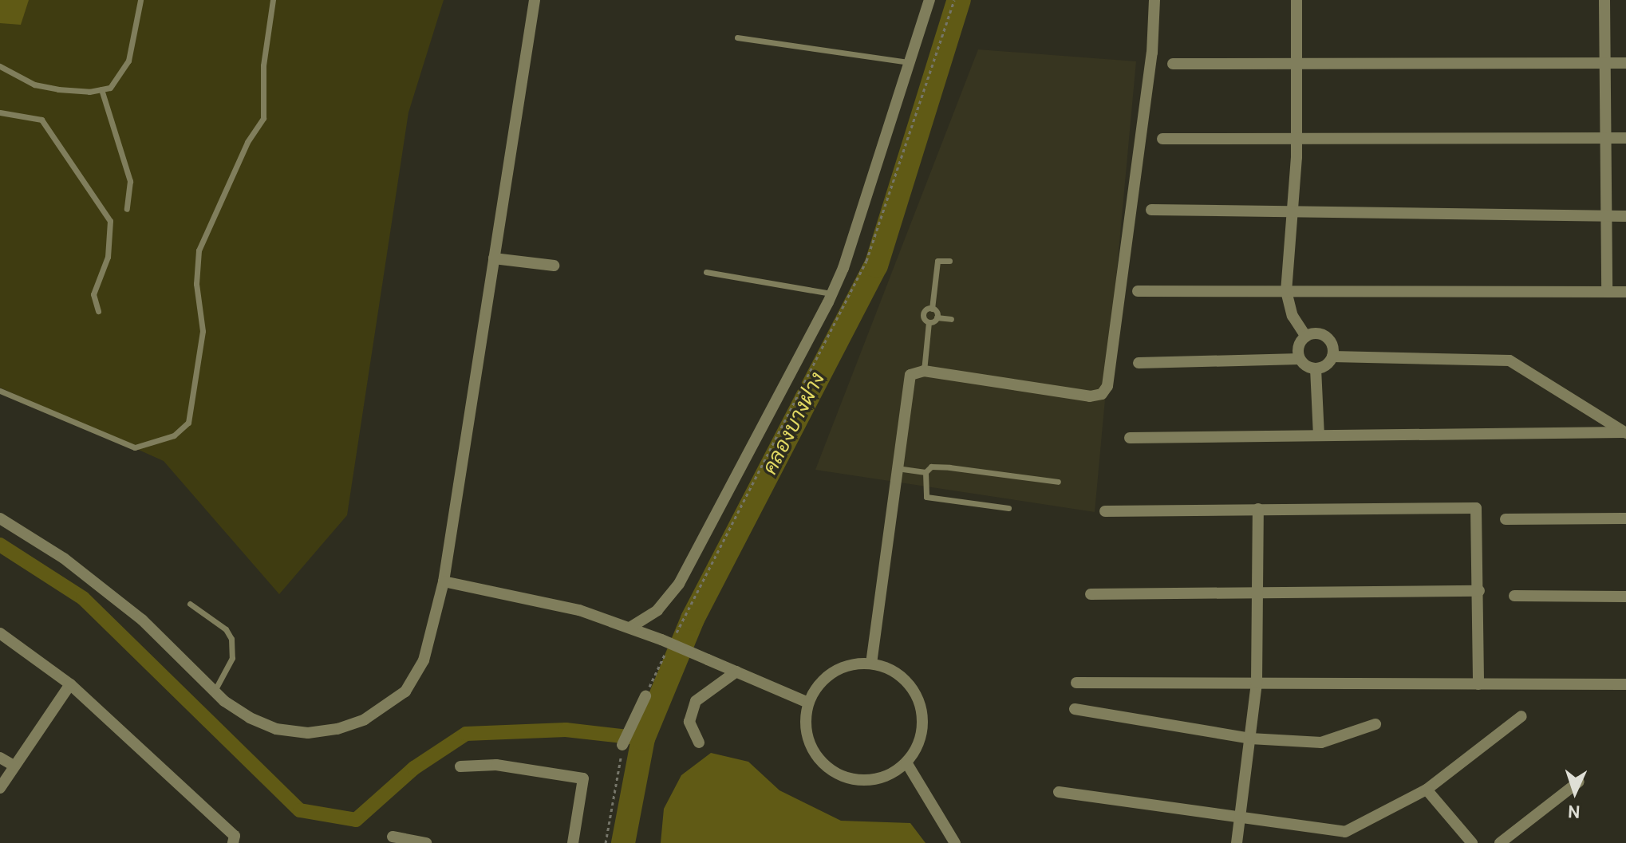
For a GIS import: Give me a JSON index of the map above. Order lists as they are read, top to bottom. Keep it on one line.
{"water":["คลองบางฝาง"],"north":"bottom"}
